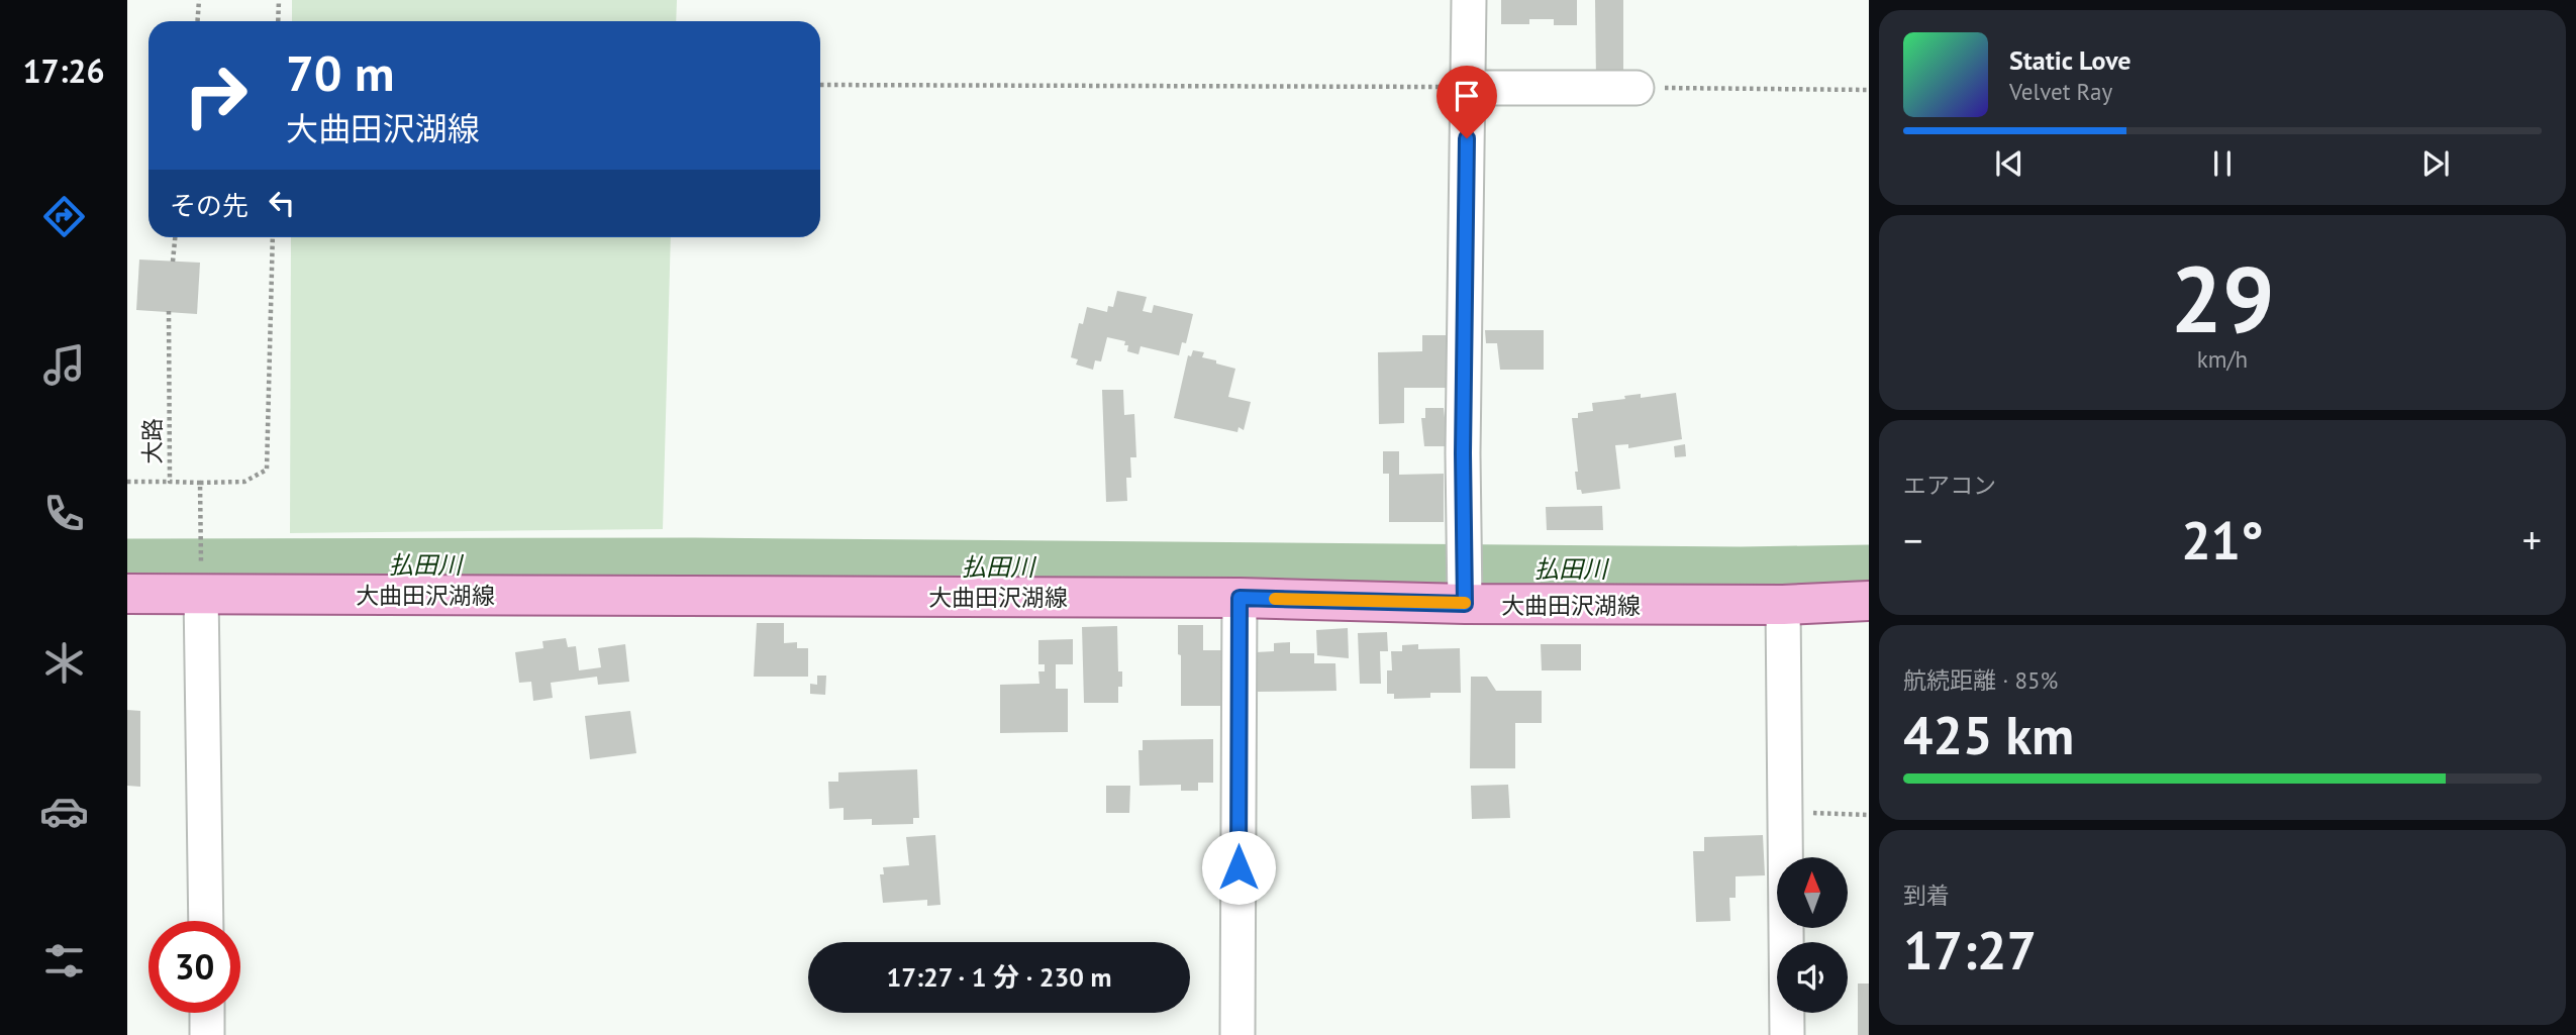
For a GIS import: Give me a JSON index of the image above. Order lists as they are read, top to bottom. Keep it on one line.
{"streets":{"main road":["大曲田沢湖線"],"path":["大路"]},"water":["払田川"],"north":"top","page":{"tabs":"17:26","turn":["70 m","大曲田沢湖線"],"song":["Static Love","Velvet Ray"],"then":"その先","tile":[["29","km/h"],"エアコン",["航続距離 · 85%","425 km"],["到着","17:27"]],"heat":["−","21°","+"],"limit":"30","trip":"17:27 · 1 分 · 230 m"}}
